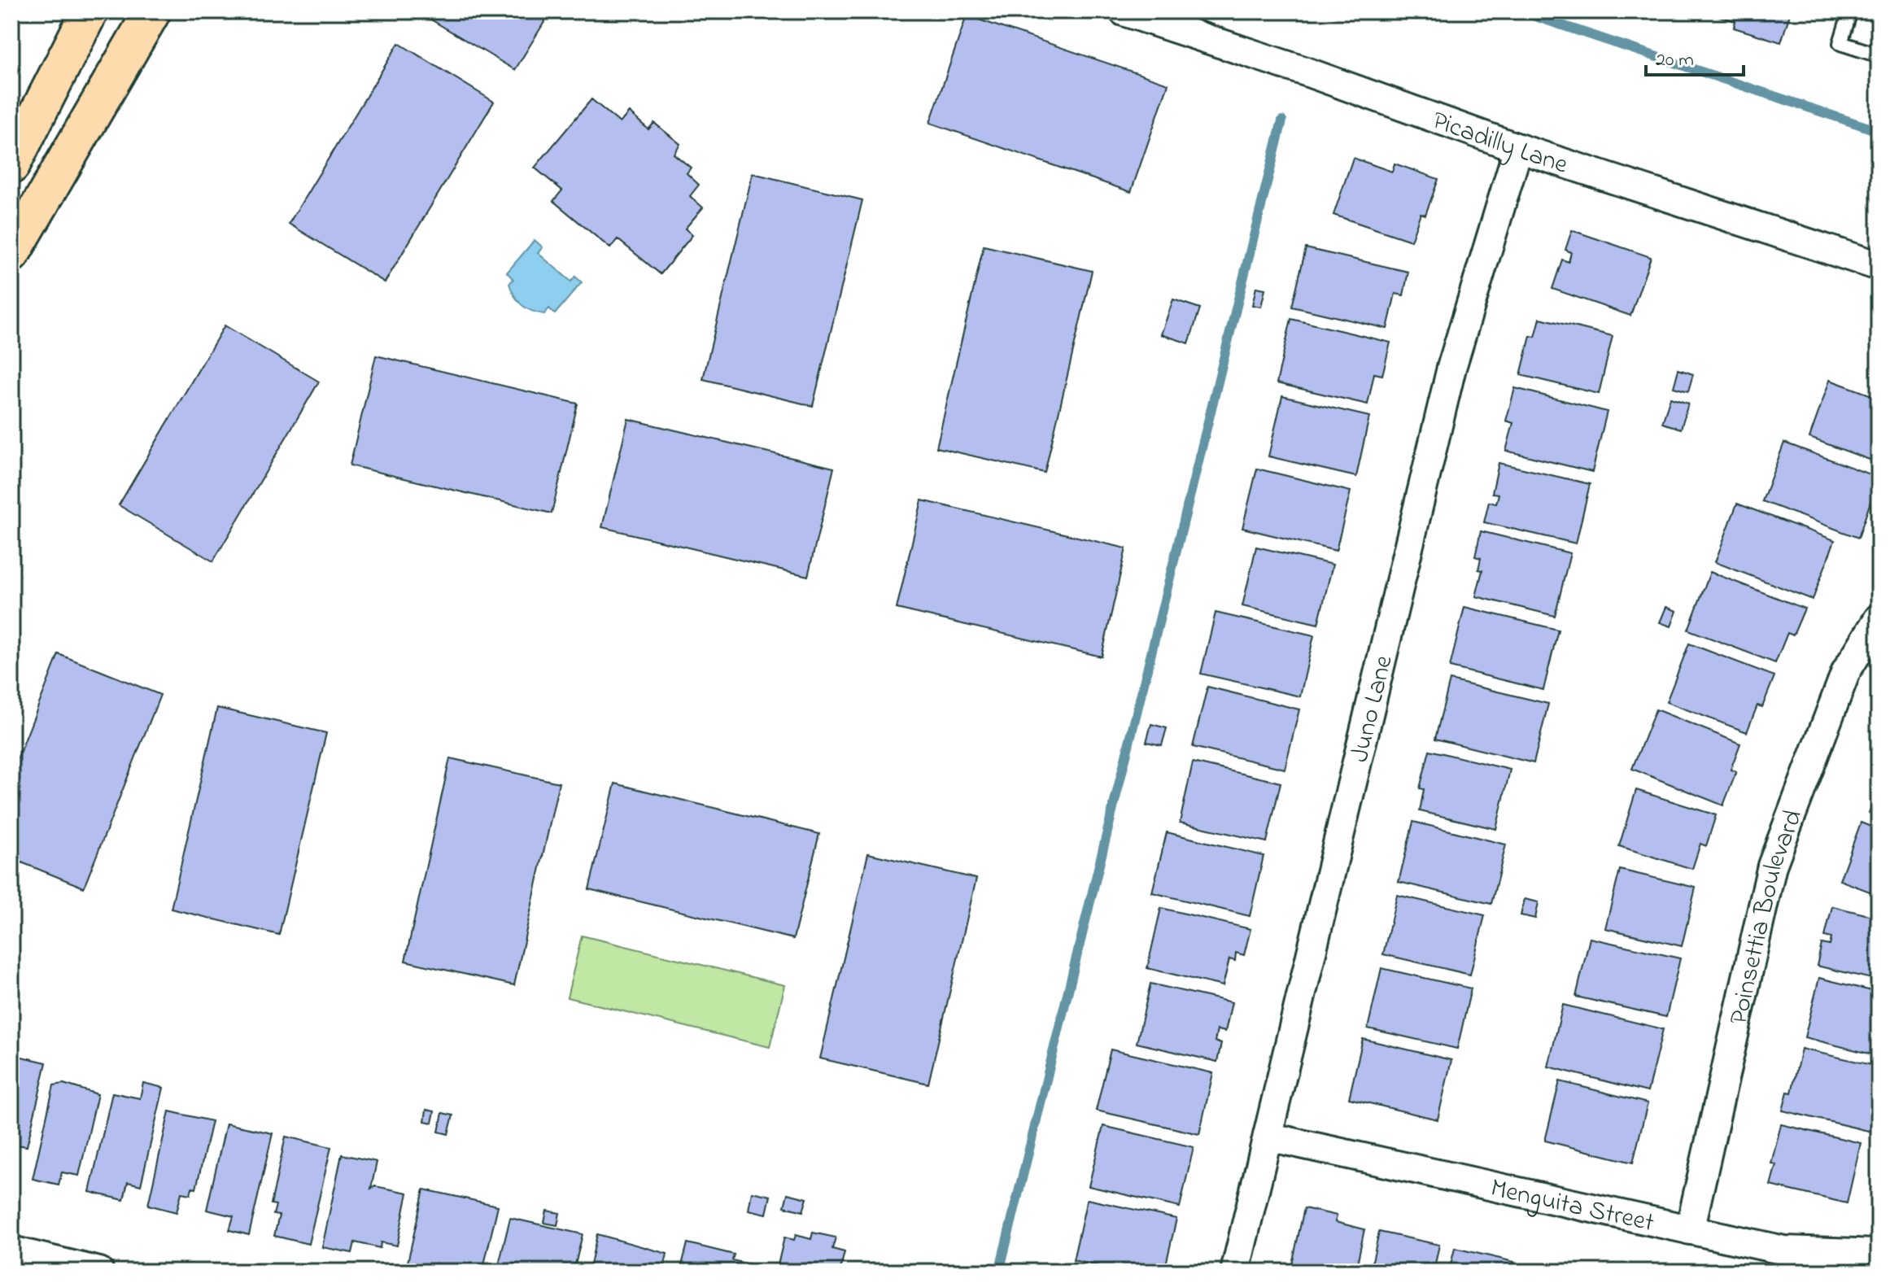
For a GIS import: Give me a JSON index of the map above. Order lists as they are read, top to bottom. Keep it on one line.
{"streets":{"street":["Picadilly Lane","Juno Lane","Poinsettia Boulevard","Menguita Street"]},"crossings":[["Picadilly Lane","Juno Lane"],["Juno Lane","Menguita Street"],["Poinsettia Boulevard","Menguita Street"]],"scale_bar":"20 m"}
